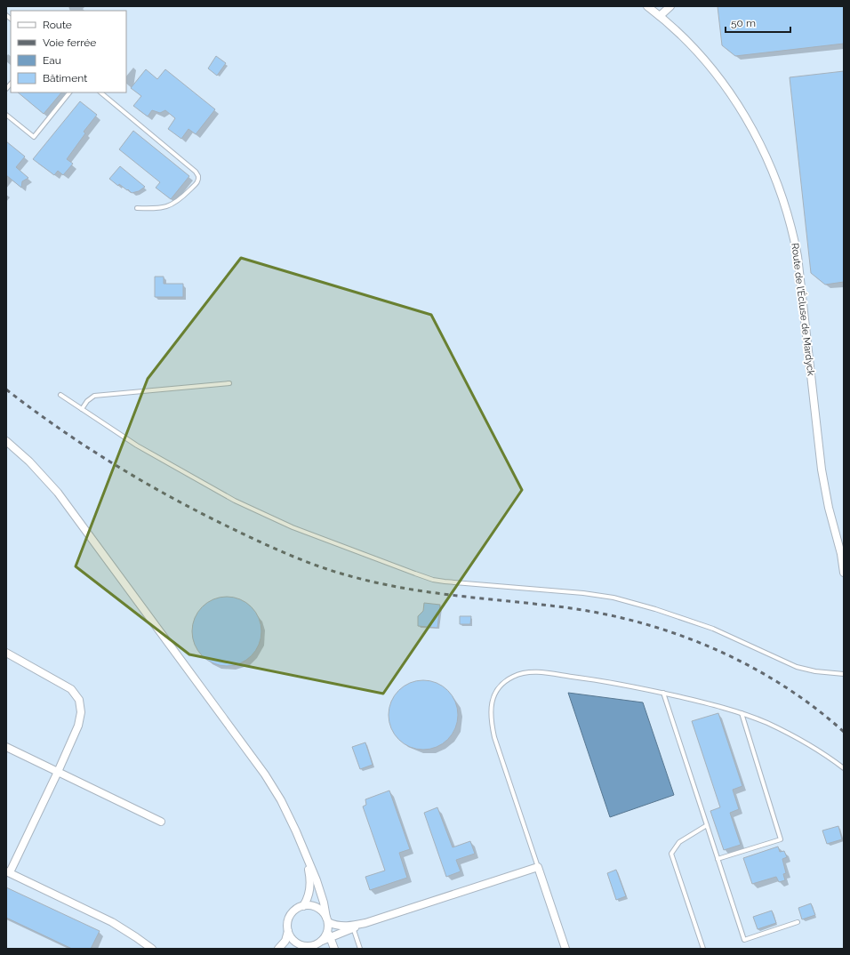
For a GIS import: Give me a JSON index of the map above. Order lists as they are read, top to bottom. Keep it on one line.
{"streets":{"street":["Route de l'Écluse de Mardyck"]},"legend":["Route","Voie ferrée","Eau","Bâtiment"],"scale_bar":"50 m"}
